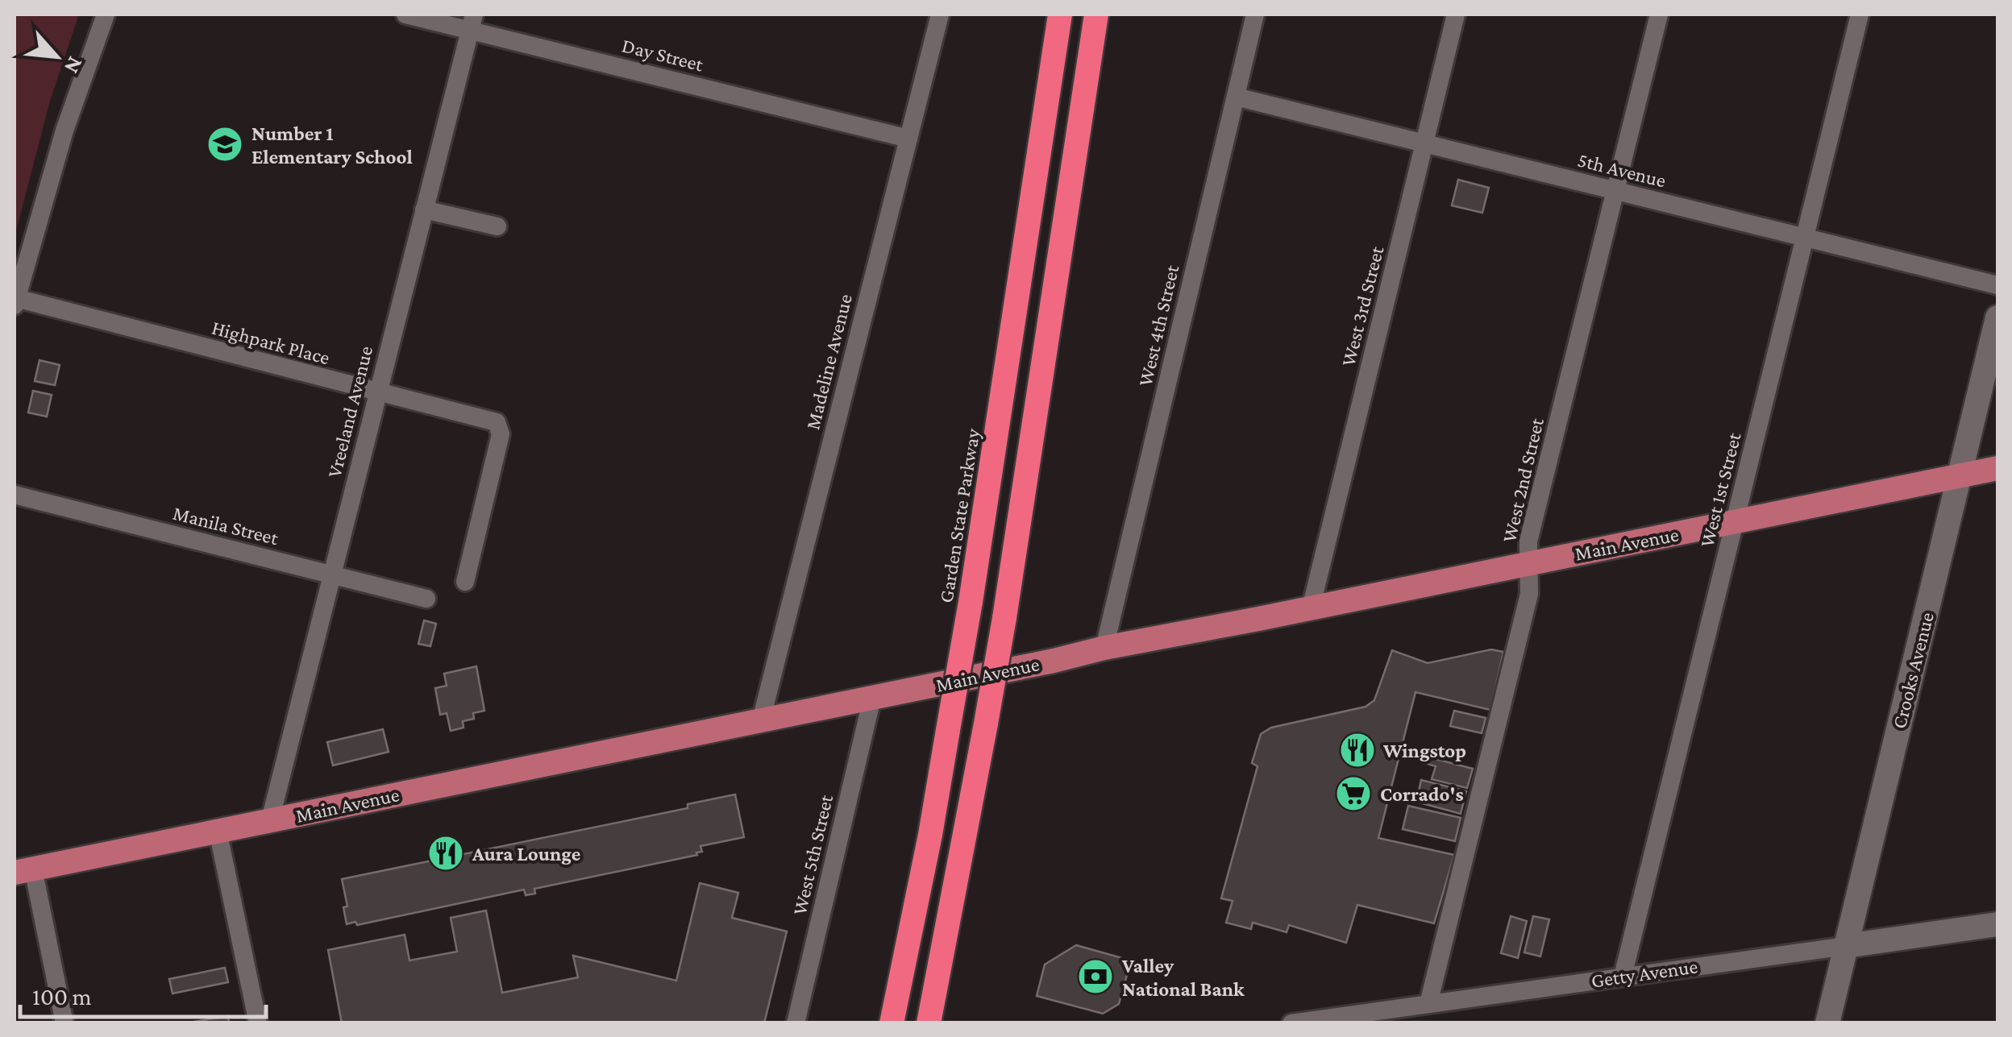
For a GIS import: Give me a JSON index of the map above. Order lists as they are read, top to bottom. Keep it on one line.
{"streets":{"highway":["Garden State Parkway"],"main road":["Main Avenue"],"street":["Day Street","5th Avenue","West 3rd Street","West 4th Street","Highpark Place","Madeline Avenue","Vreeland Avenue","West 2nd Street","West 1st Street","Manila Street","Crooks Avenue","West 5th Street","Getty Avenue"]},"crossings":[["Day Street","Madeline Avenue"],["Day Street","Vreeland Avenue"],["5th Avenue","West 3rd Street"],["5th Avenue","West 4th Street"],["5th Avenue","West 2nd Street"],["5th Avenue","West 1st Street"],["West 3rd Street","Main Avenue"],["West 4th Street","Main Avenue"],["Highpark Place","Vreeland Avenue"],["Madeline Avenue","Main Avenue"],["Vreeland Avenue","Manila Street"],["Vreeland Avenue","Main Avenue"],["West 2nd Street","Main Avenue"],["West 2nd Street","Getty Avenue"],["West 1st Street","Main Avenue"],["West 1st Street","Getty Avenue"],["Main Avenue","Crooks Avenue"],["Main Avenue","West 5th Street"],["Crooks Avenue","Getty Avenue"]],"places":{"school or university":["Number 1 Elementary School"],"restaurant":["Wingstop","Aura Lounge"],"supermarket":["Corrado's"],"bank":["Valley National Bank"]},"scale_bar":"100 m","north":"bottom right"}
